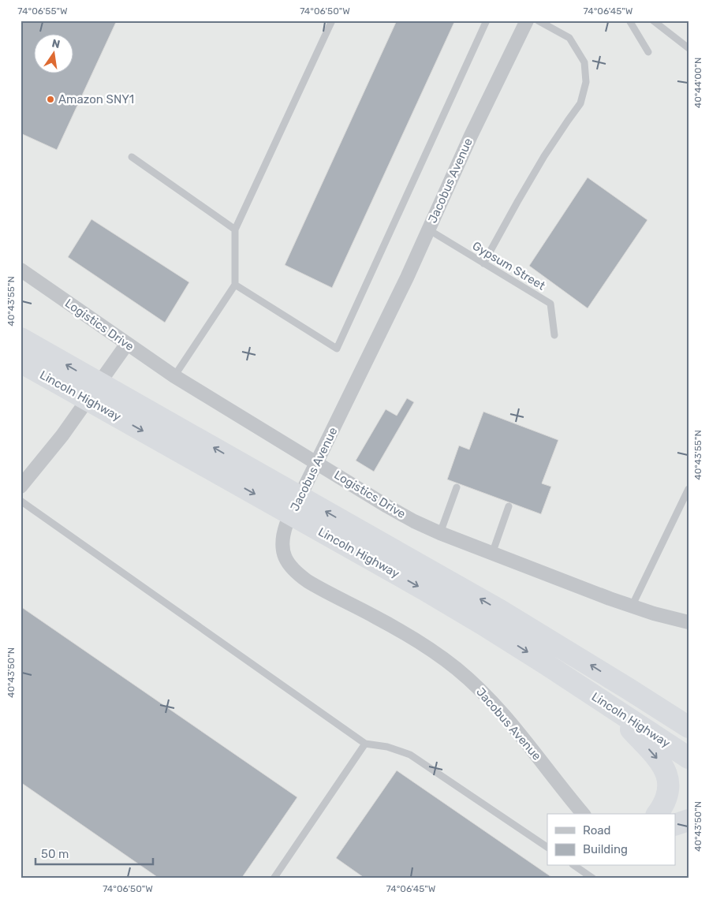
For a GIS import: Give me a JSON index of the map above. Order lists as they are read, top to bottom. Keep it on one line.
{"streets":{"highway":["Lincoln Highway"],"street":["Jacobus Avenue","Logistics Drive"],"lane":["Gypsum Street"]},"crossings":[["Jacobus Avenue","Gypsum Street"],["Jacobus Avenue","Logistics Drive"]],"places":["Amazon SNY1"],"legend":["Road","Building"],"scale_bar":"50 m","north":"top","coordinates":["74°06'55\"W","74°06'50\"W","74°06'45\"W","40°44'00\"N","40°43'55\"N","40°43'50\"N"]}
